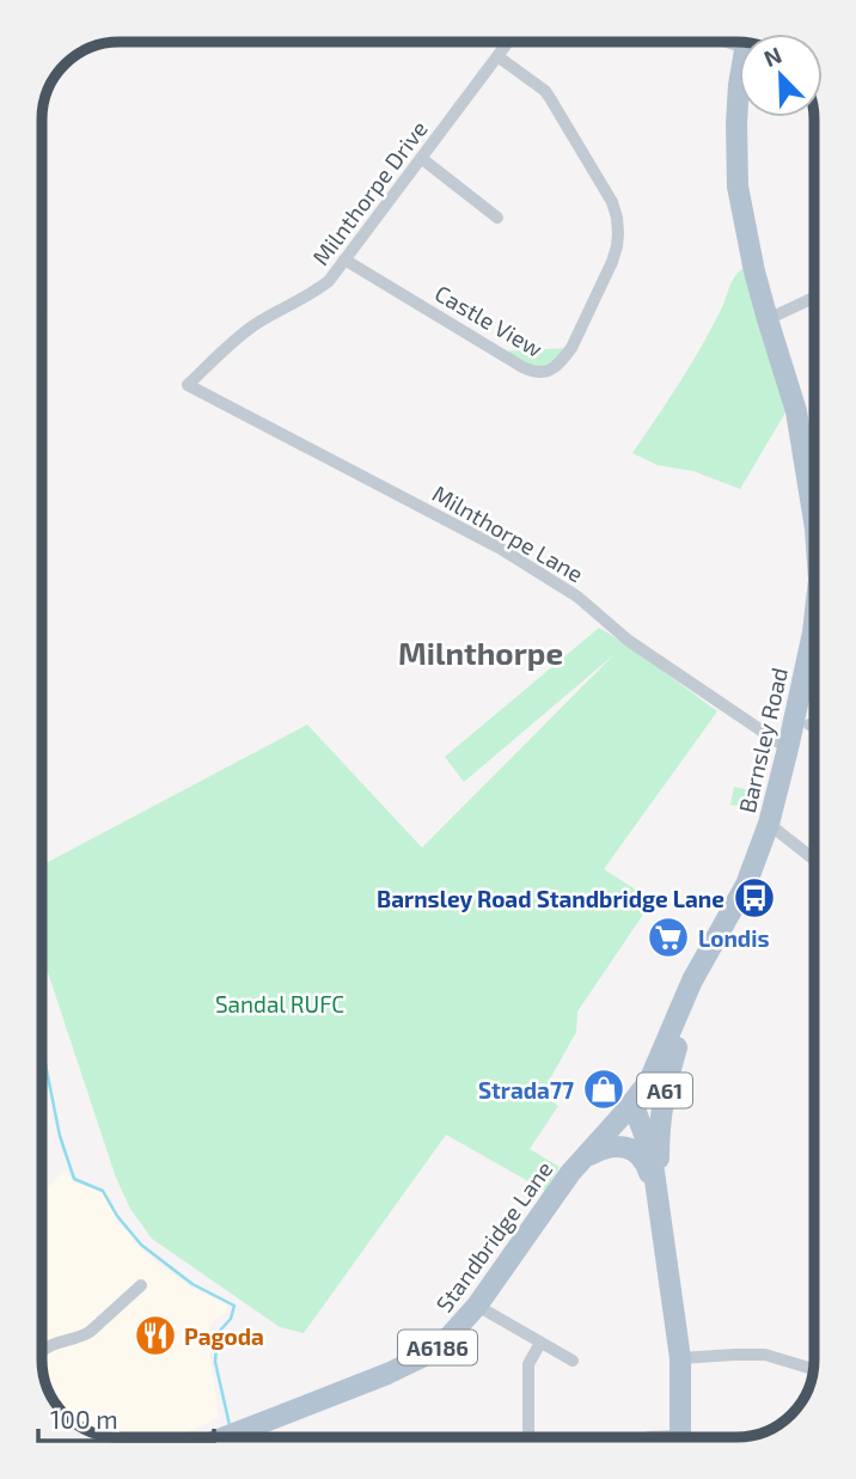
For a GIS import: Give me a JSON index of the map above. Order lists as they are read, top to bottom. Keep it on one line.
{"streets":{"main road":["Barnsley Road","A61","Standbridge Lane","A6186"],"street":["Milnthorpe Drive","Castle View","Milnthorpe Lane"]},"crossings":[["Milnthorpe Drive","Castle View"],["Milnthorpe Drive","Milnthorpe Lane"],["Milnthorpe Lane","Barnsley Road"],["Barnsley Road","A61"],["Barnsley Road","Standbridge Lane"],["A61","Standbridge Lane"]],"districts":["Milnthorpe"],"parks":["Sandal RUFC"],"places":{"bus stop":["Barnsley Road Standbridge Lane"],"supermarket":["Londis"],"shop":["Strada77"],"restaurant":["Pagoda"]},"scale_bar":"100 m","north":"top left"}
